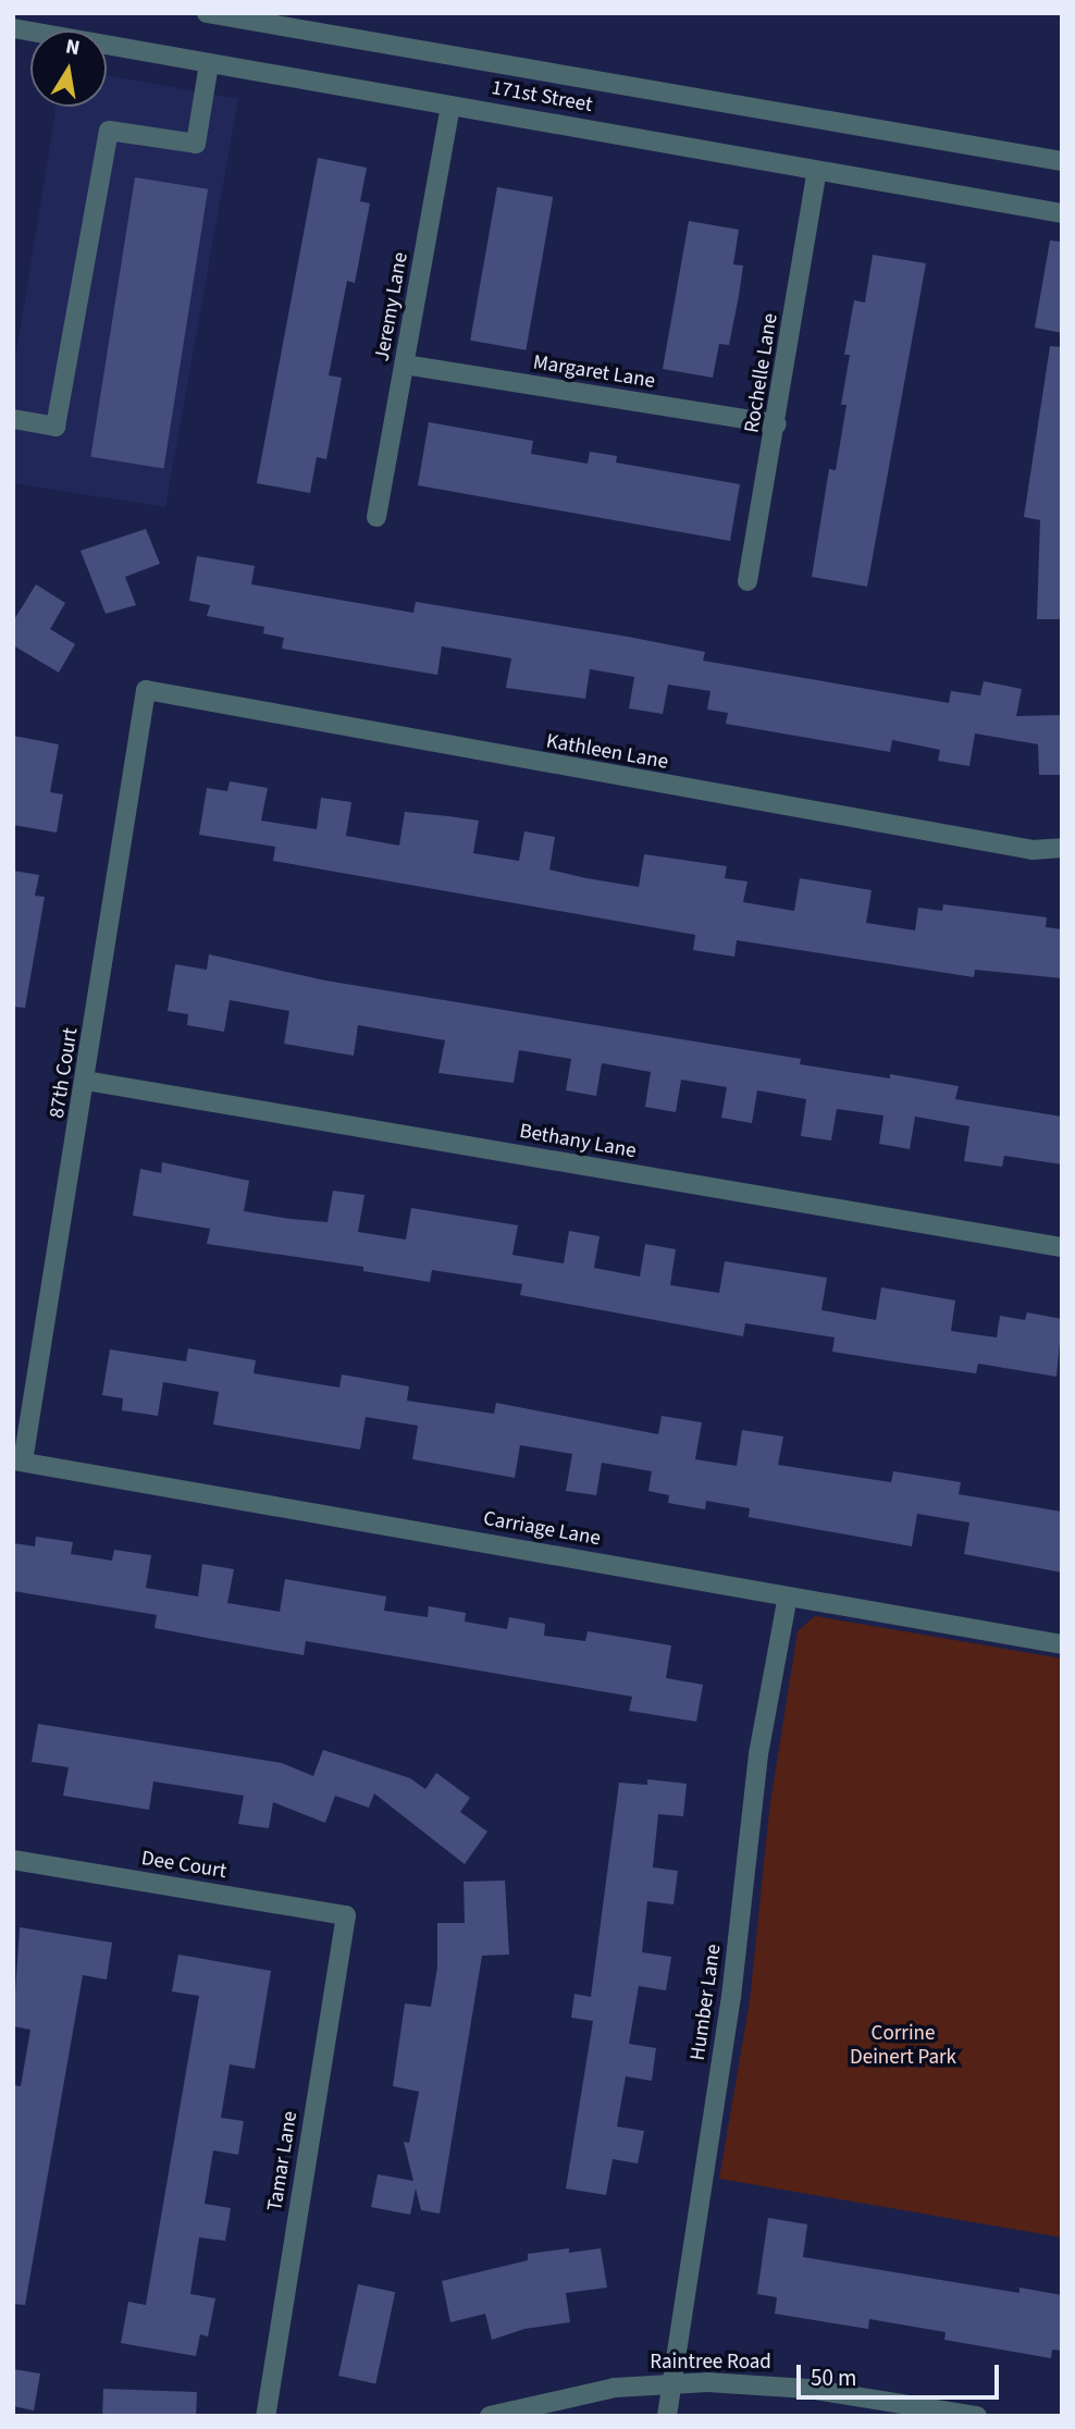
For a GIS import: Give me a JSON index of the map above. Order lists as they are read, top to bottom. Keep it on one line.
{"streets":{"street":["171st Street","Jeremy Lane","Margaret Lane","Rochelle Lane","Kathleen Lane","87th Court","Bethany Lane","Carriage Lane","Dee Court","Humber Lane","Tamar Lane","Raintree Road"]},"crossings":[["171st Street","Jeremy Lane"],["171st Street","Rochelle Lane"],["Jeremy Lane","Margaret Lane"],["Margaret Lane","Rochelle Lane"],["Kathleen Lane","87th Court"],["87th Court","Bethany Lane"],["87th Court","Carriage Lane"],["Carriage Lane","Humber Lane"],["Dee Court","Tamar Lane"],["Humber Lane","Raintree Road"]],"parks":["Corrine Deinert Park"],"scale_bar":"50 m","north":"top"}
